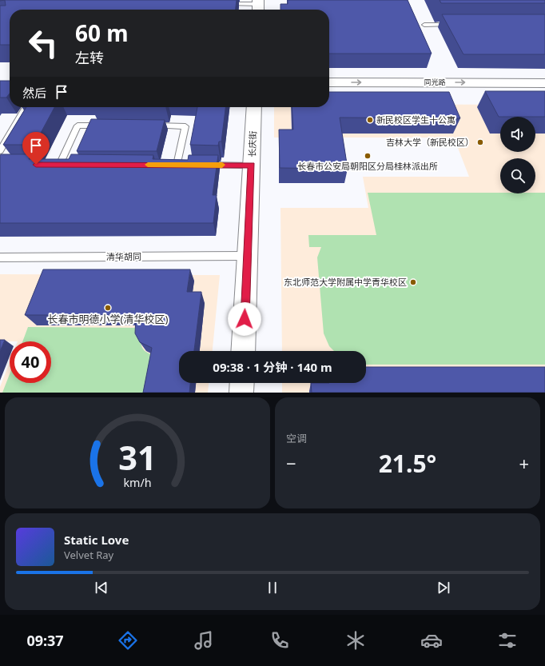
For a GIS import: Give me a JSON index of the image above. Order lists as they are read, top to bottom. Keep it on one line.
{"streets":{"street":["同光路","长庆街"],"lane":["清华胡同"]},"crossings":[["长庆街","清华胡同"]],"one_way":["同光路"],"places":["新民校区学生十公寓","吉林大学（新民校区）","长春市公安局朝阳区分局桂林派出所","东北师范大学附属中学青华校区","长春市明德小学(清华校区)"],"page":{"turn":["60 m","左转"],"then":"然后","limit":"40","trip":"09:38 · 1 分钟 · 140 m","tile":"空调","heat":["−","21.5°","+"],"song":["Static Love","Velvet Ray"],"tabs":"09:37","gauge":["31","km/h"]}}
